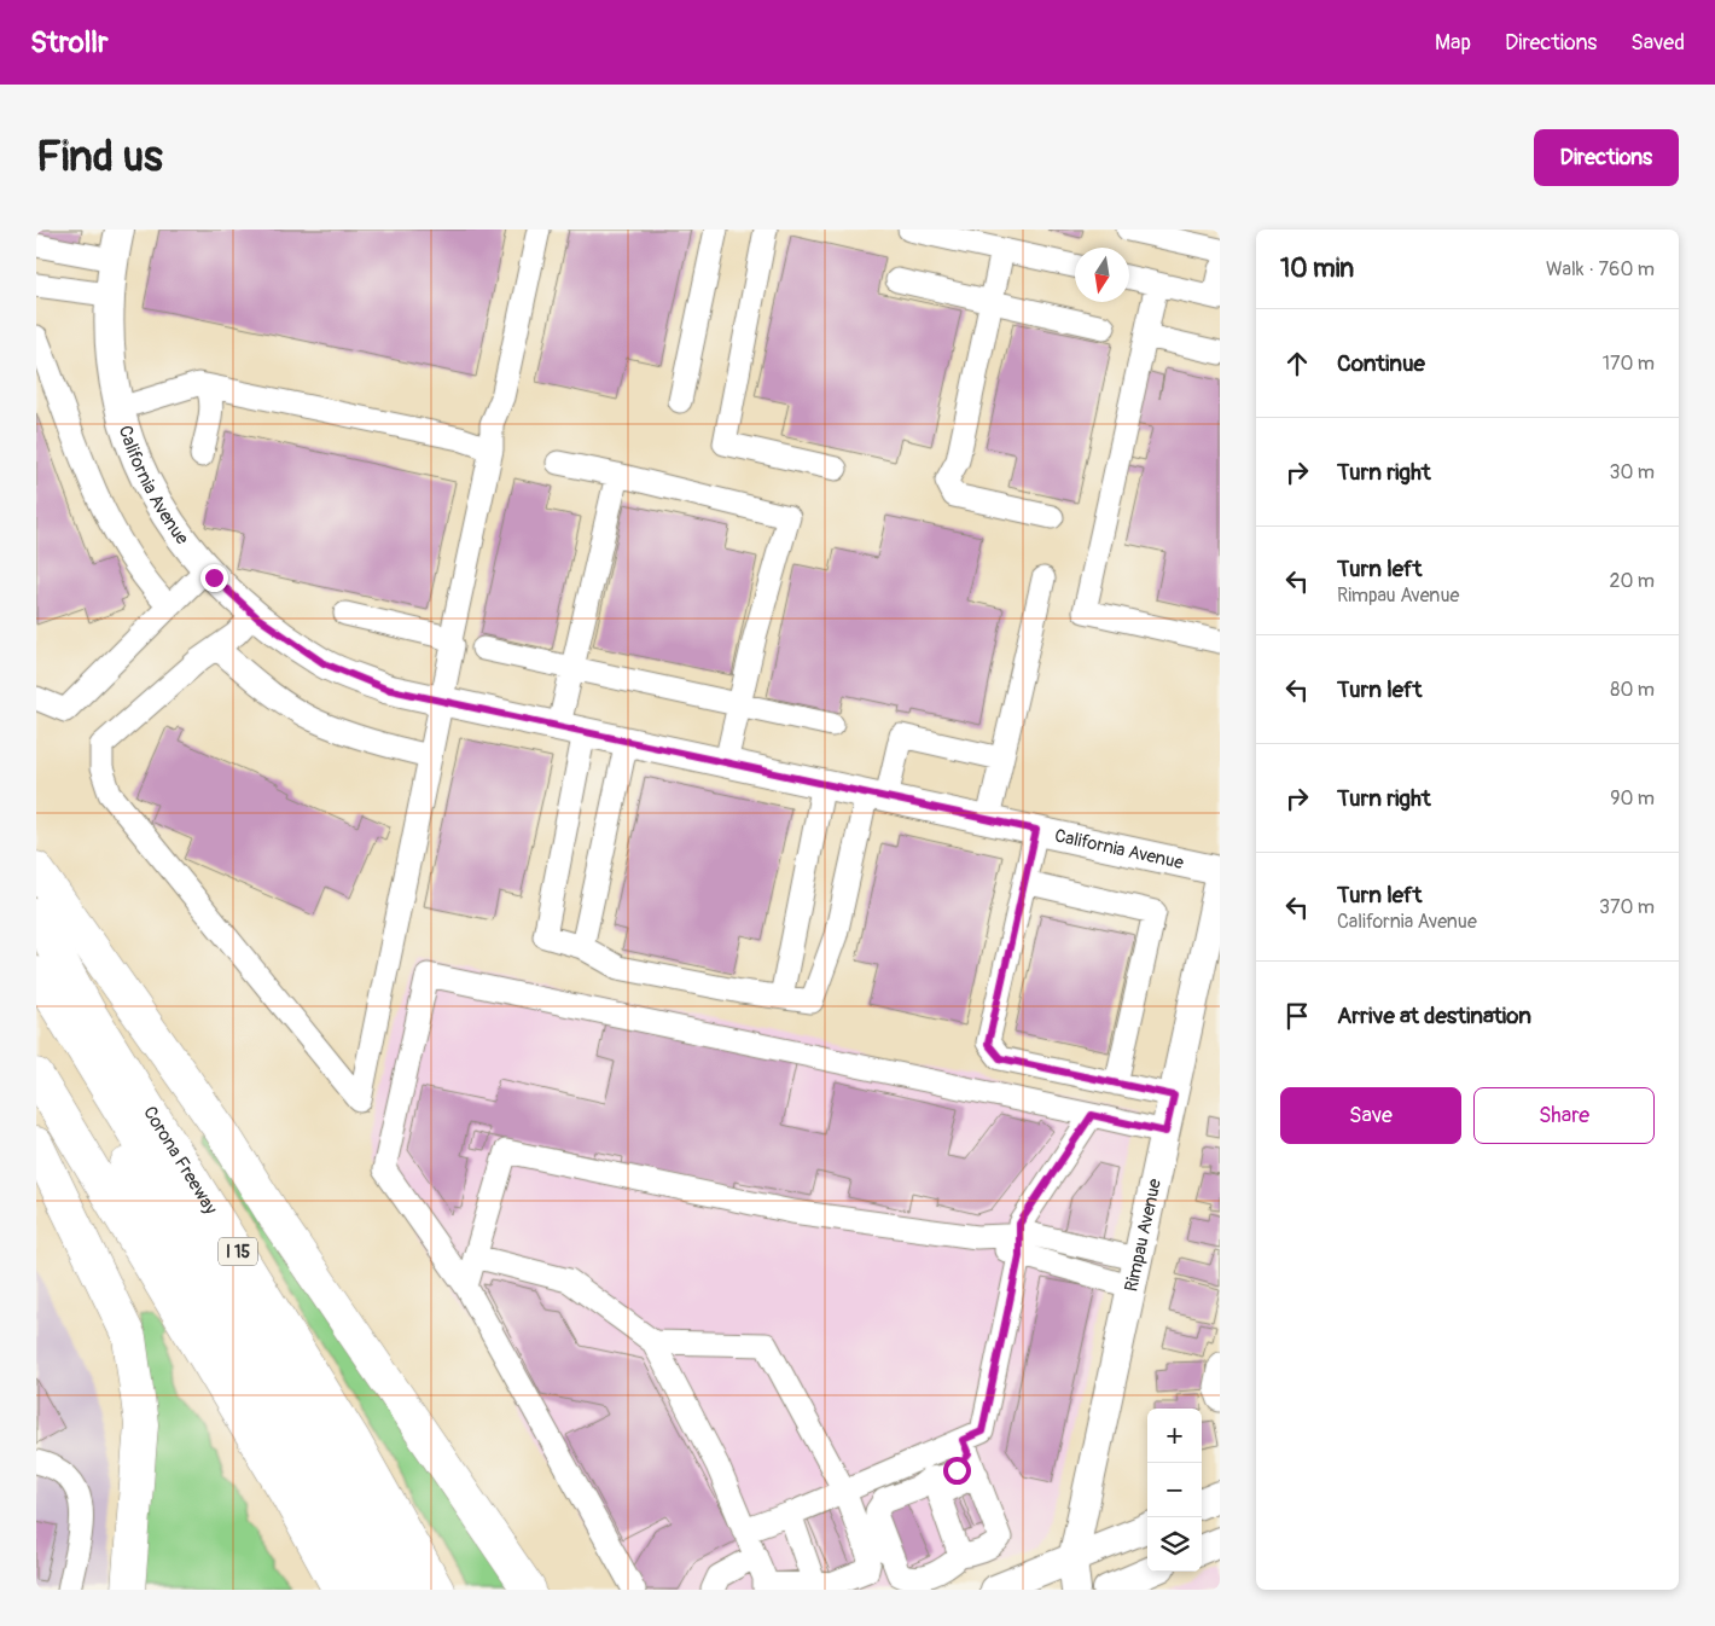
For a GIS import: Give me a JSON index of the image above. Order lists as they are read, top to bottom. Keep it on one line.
{"streets":{"highway":["Corona Freeway","I 15"],"main road":["California Avenue","Rimpau Avenue"]},"north":"bottom","page":{"header":"Strollr","nav":["Map","Directions","Saved"],"buttons":["Directions",["Save","Share"]],"title":"Find us","heading":["10 min","Walk · 760 m"],"list":[["Continue","170 m"],["Turn right","30 m"],["Turn left","Rimpau Avenue","20 m"],["Turn left","80 m"],["Turn right","90 m"],["Turn left","California Avenue","370 m"],"Arrive at destination"],"map_buttons":["+","−"]}}
